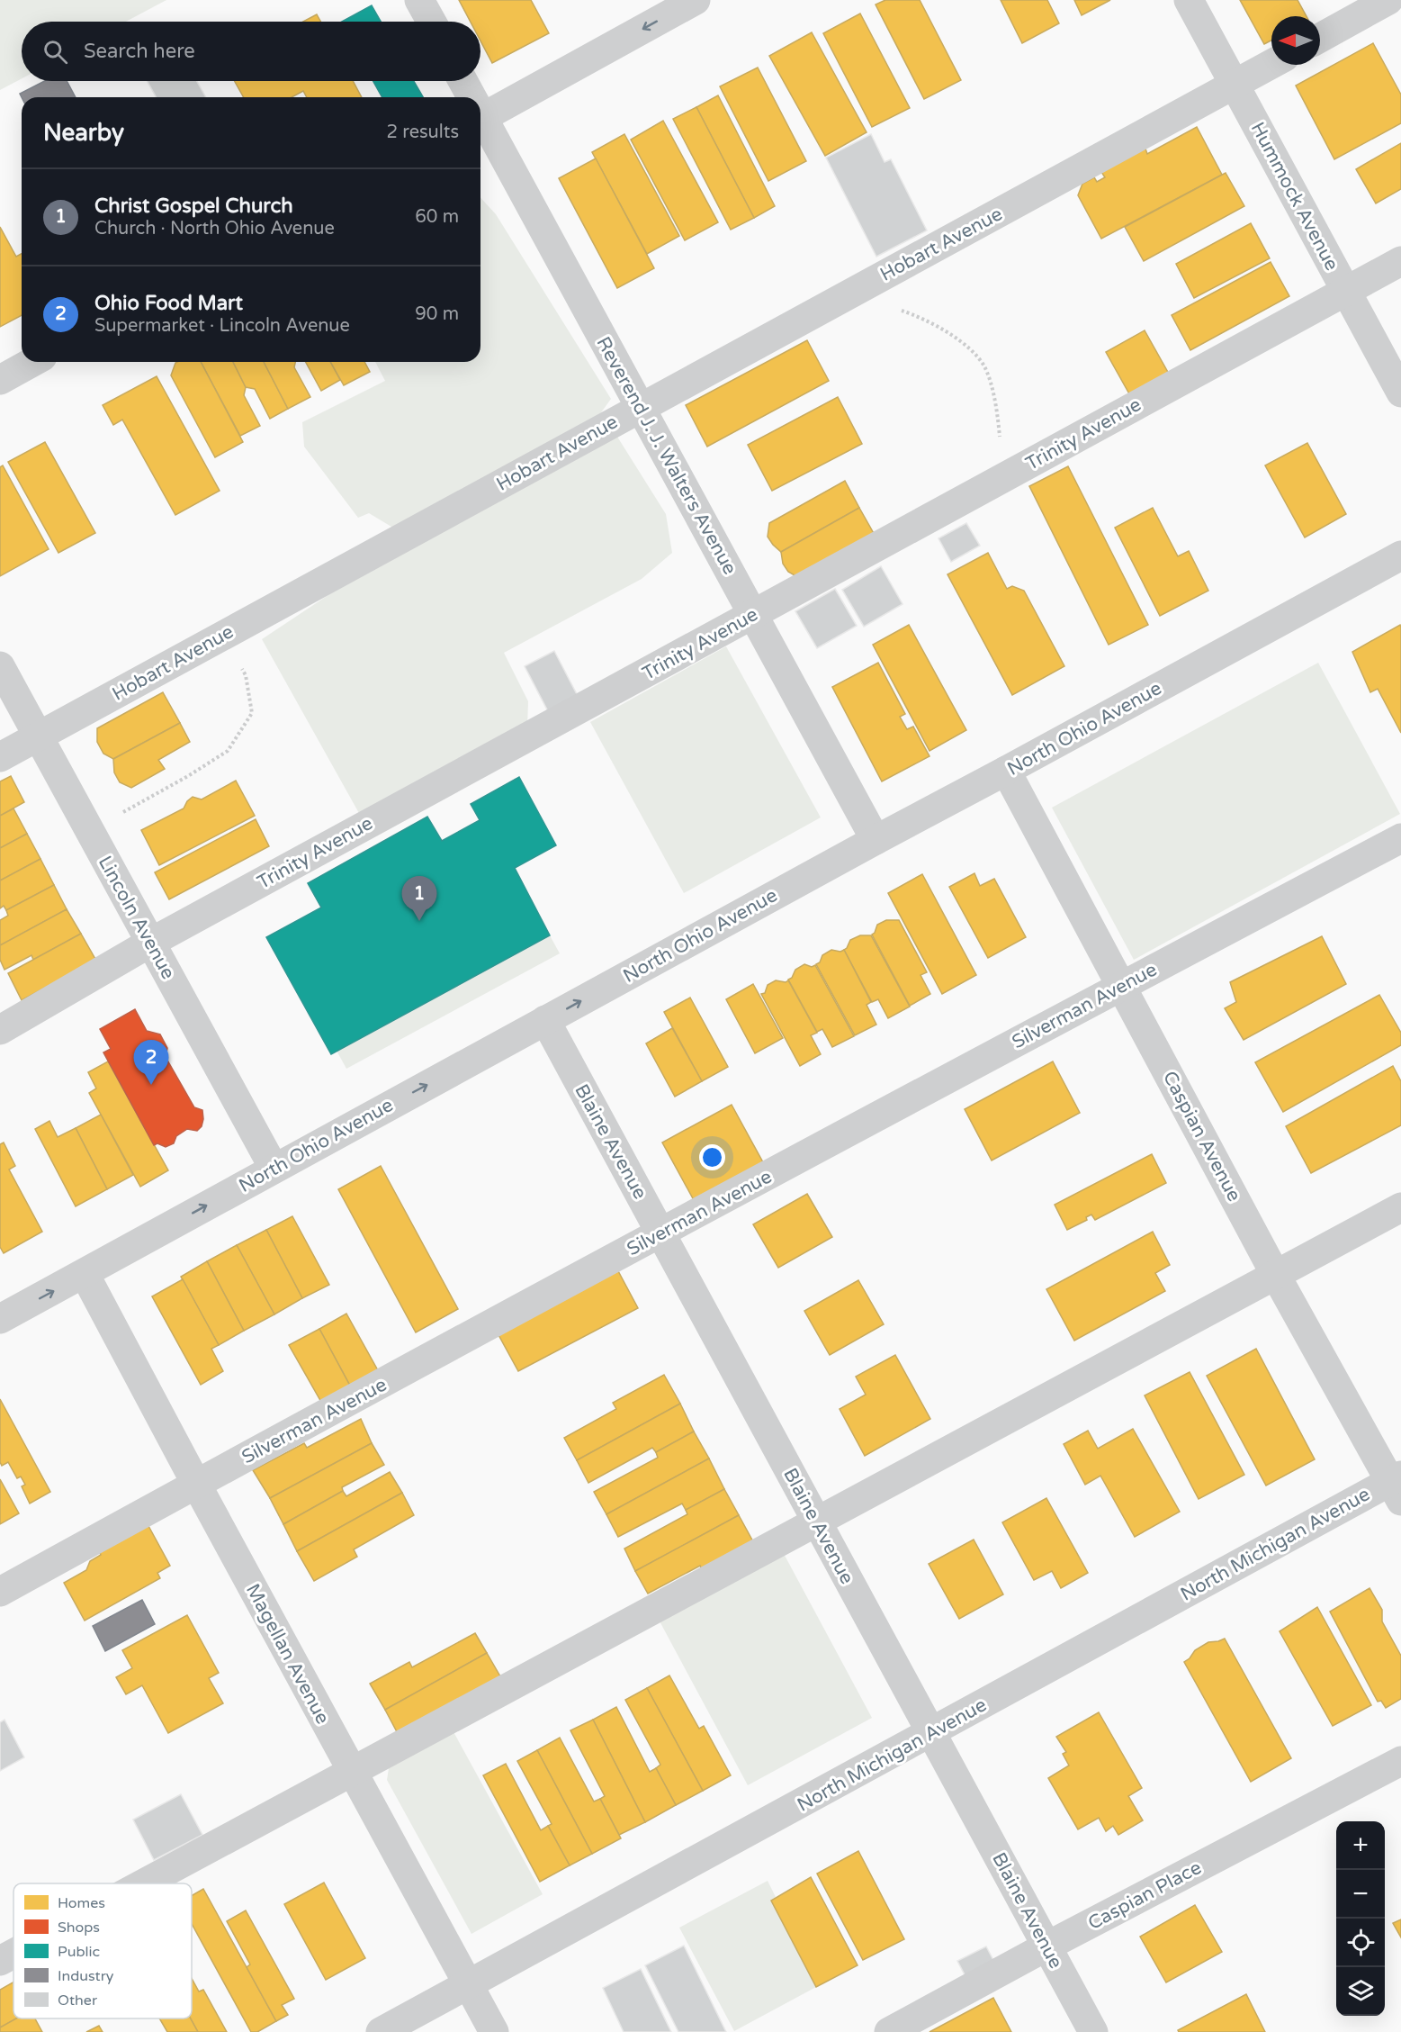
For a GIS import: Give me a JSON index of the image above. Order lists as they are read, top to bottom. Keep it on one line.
{"streets":{"street":["Hummock Avenue","Hobart Avenue","Trinity Avenue","Reverend J. J. Walters Avenue","North Ohio Avenue","Lincoln Avenue","Silverman Avenue","Caspian Avenue","Blaine Avenue","North Michigan Avenue","Magellan Avenue","Caspian Place"]},"crossings":[["Hummock Avenue","Hobart Avenue"],["Hummock Avenue","Trinity Avenue"],["Hobart Avenue","Reverend J. J. Walters Avenue"],["Hobart Avenue","Lincoln Avenue"],["Trinity Avenue","Reverend J. J. Walters Avenue"],["Trinity Avenue","Lincoln Avenue"],["Reverend J. J. Walters Avenue","North Ohio Avenue"],["North Ohio Avenue","Lincoln Avenue"],["North Ohio Avenue","Caspian Avenue"],["North Ohio Avenue","Blaine Avenue"],["North Ohio Avenue","Magellan Avenue"],["Silverman Avenue","Caspian Avenue"],["Silverman Avenue","Blaine Avenue"],["Silverman Avenue","Magellan Avenue"],["Caspian Avenue","North Michigan Avenue"],["Blaine Avenue","North Michigan Avenue"],["Blaine Avenue","Caspian Place"],["North Michigan Avenue","Magellan Avenue"]],"one_way":["North Ohio Avenue"],"legend":["Homes","Shops","Public","Industry","Other"],"north":"left","page":{"search":"Search here","heading":["Nearby","2 results"],"list":[{"mark":"1","name":"Christ Gospel Church","note":"Church · North Ohio Avenue","value":"60 m"},{"mark":"2","name":"Ohio Food Mart","note":"Supermarket · Lincoln Avenue","value":"90 m"}],"pins":["1","2"],"map_buttons":["+","−"]}}
